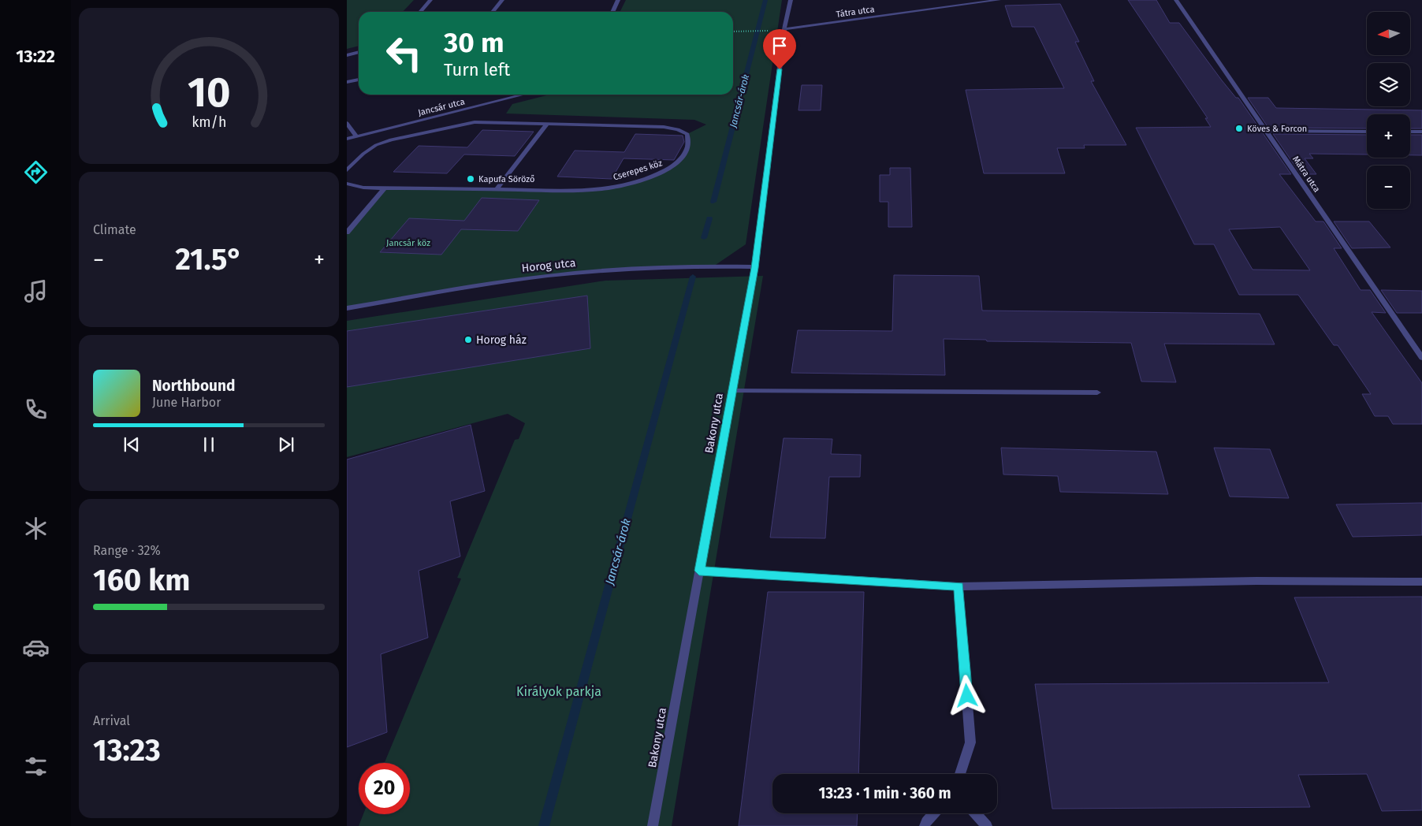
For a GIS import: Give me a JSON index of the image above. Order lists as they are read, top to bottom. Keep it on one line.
{"streets":{"street":["Tátra utca","Jancsár utca","Cserepes köz","Mátra utca","Horog utca","Bakony utca"]},"crossings":[["Tátra utca","Bakony utca"],["Horog utca","Bakony utca"]],"water":["Jancsár-árok"],"parks":["Jancsár köz","Királyok parkja"],"places":["Köves & Forcon","Kapufa Söröző","Horog ház"],"north":"left","page":{"tabs":"13:22","map_buttons":["+","−"],"turn":["30 m","Turn left"],"tile":["Climate",["Range · 32%","160 km"],["Arrival","13:23"]],"heat":["−","21.5°","+"],"song":["Northbound","June Harbor"],"limit":"20","trip":"13:23 · 1 min · 360 m","gauge":["10","km/h"]}}
